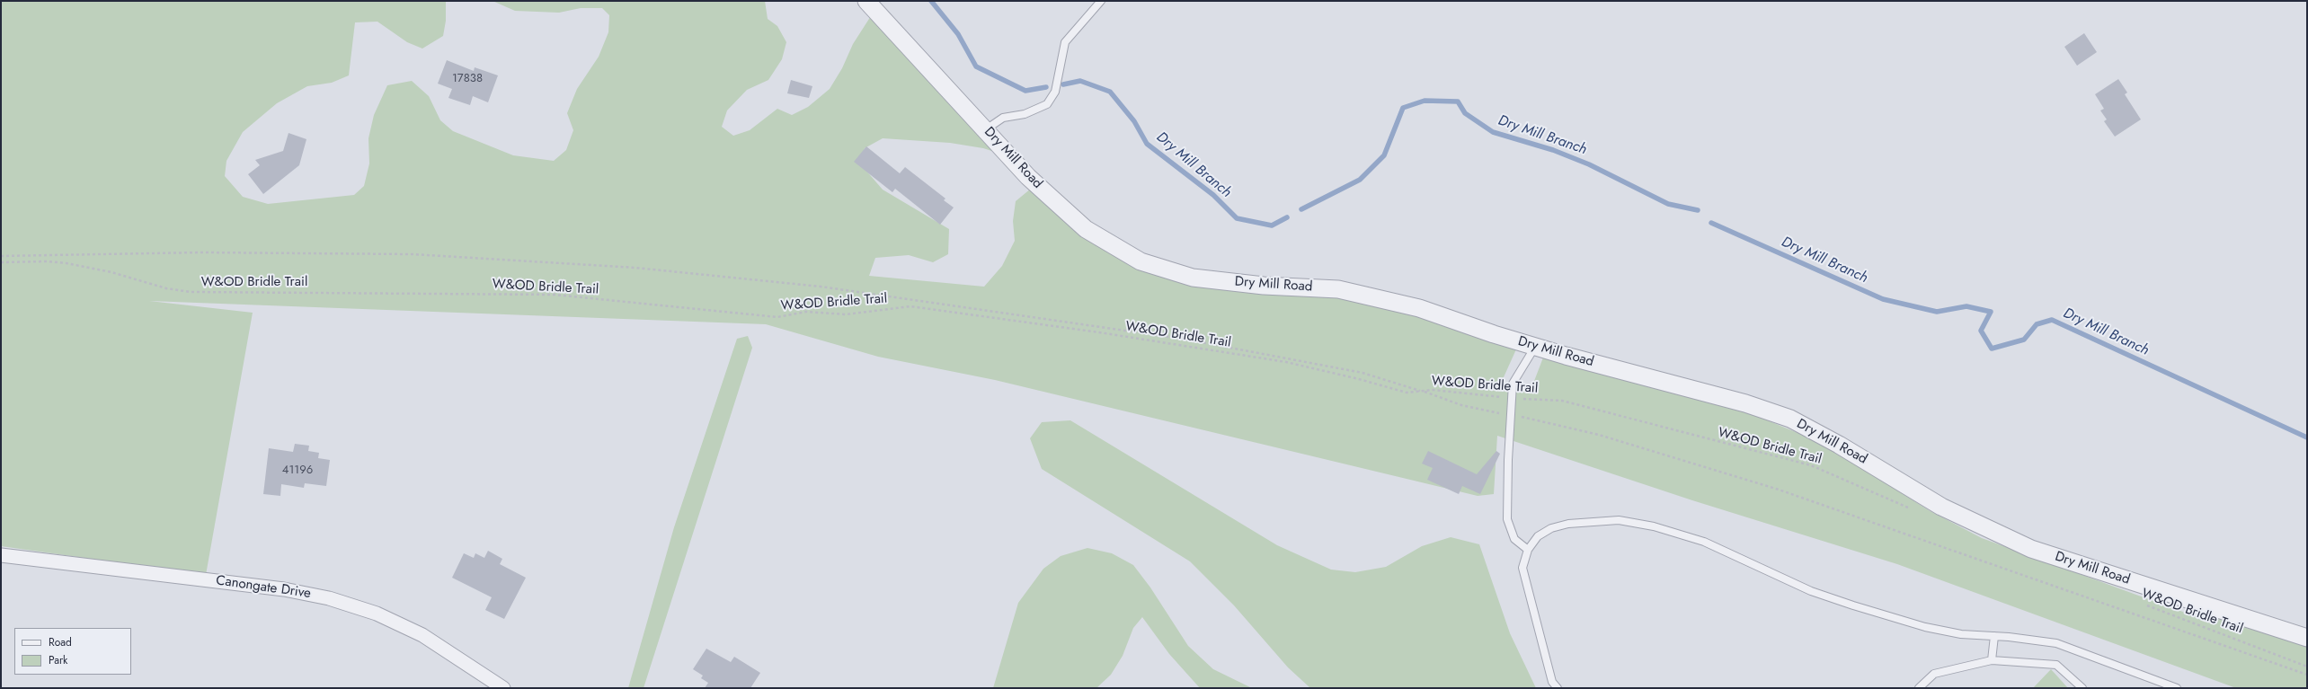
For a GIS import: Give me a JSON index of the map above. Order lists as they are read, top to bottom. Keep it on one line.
{"streets":{"street":["Dry Mill Road","Canongate Drive"],"path":["W&OD Bridle Trail"]},"water":["Dry Mill Branch"],"house_numbers":["17838","41196"],"legend":["Road","Park"]}
